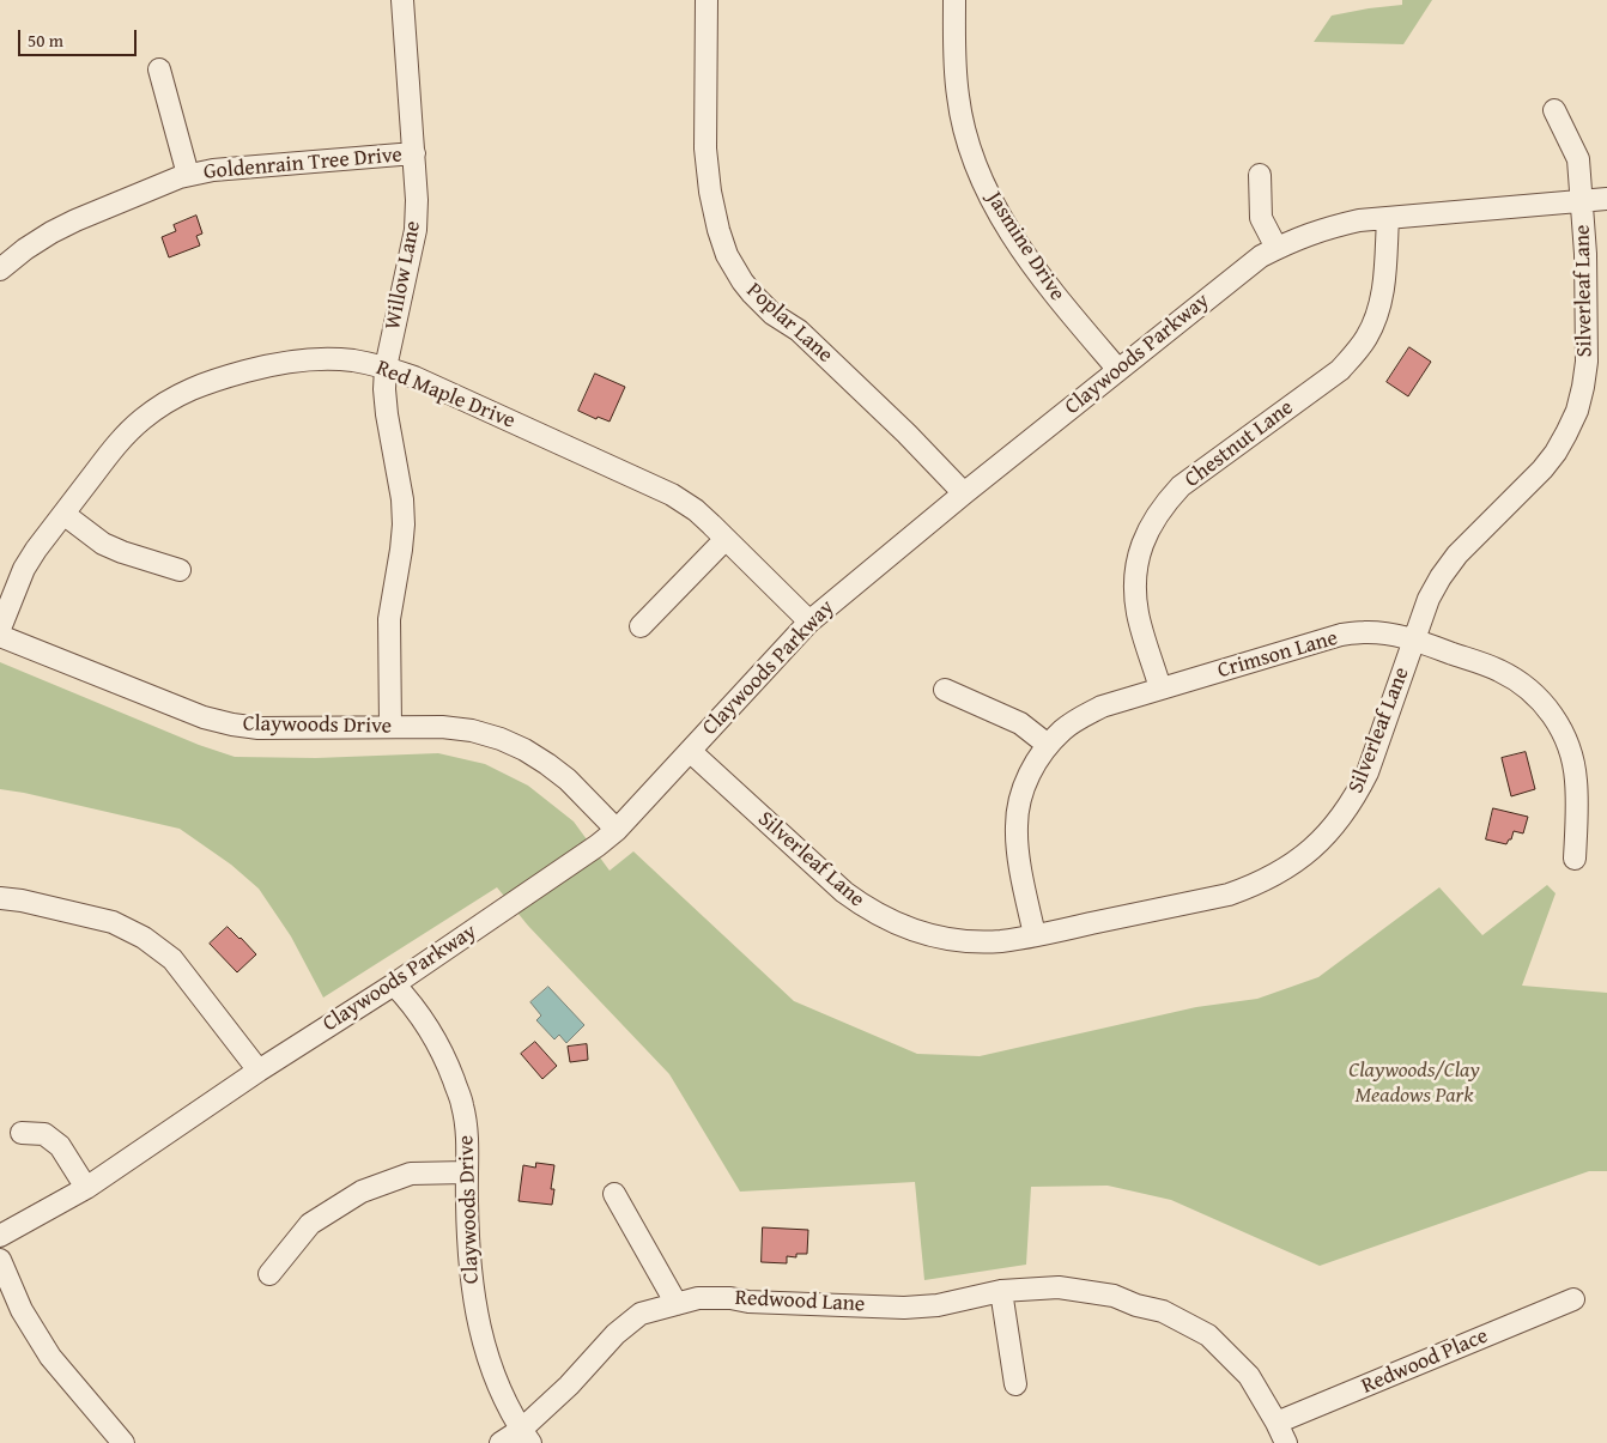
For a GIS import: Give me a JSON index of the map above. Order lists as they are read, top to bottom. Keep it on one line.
{"streets":{"street":["Goldenrain Tree Drive","Jasmine Drive","Willow Lane","Silverleaf Lane","Poplar Lane","Claywoods Parkway","Red Maple Drive","Chestnut Lane","Crimson Lane","Claywoods Drive","Redwood Lane","Redwood Place"]},"crossings":[["Goldenrain Tree Drive","Willow Lane"],["Jasmine Drive","Claywoods Parkway"],["Willow Lane","Red Maple Drive"],["Willow Lane","Claywoods Drive"],["Silverleaf Lane","Claywoods Parkway"],["Silverleaf Lane","Crimson Lane"],["Poplar Lane","Claywoods Parkway"],["Claywoods Parkway","Red Maple Drive"],["Claywoods Parkway","Chestnut Lane"],["Claywoods Parkway","Claywoods Drive"],["Chestnut Lane","Crimson Lane"],["Claywoods Drive","Redwood Lane"],["Redwood Lane","Redwood Place"]],"parks":["Claywoods/Clay Meadows Park"],"scale_bar":"50 m"}
